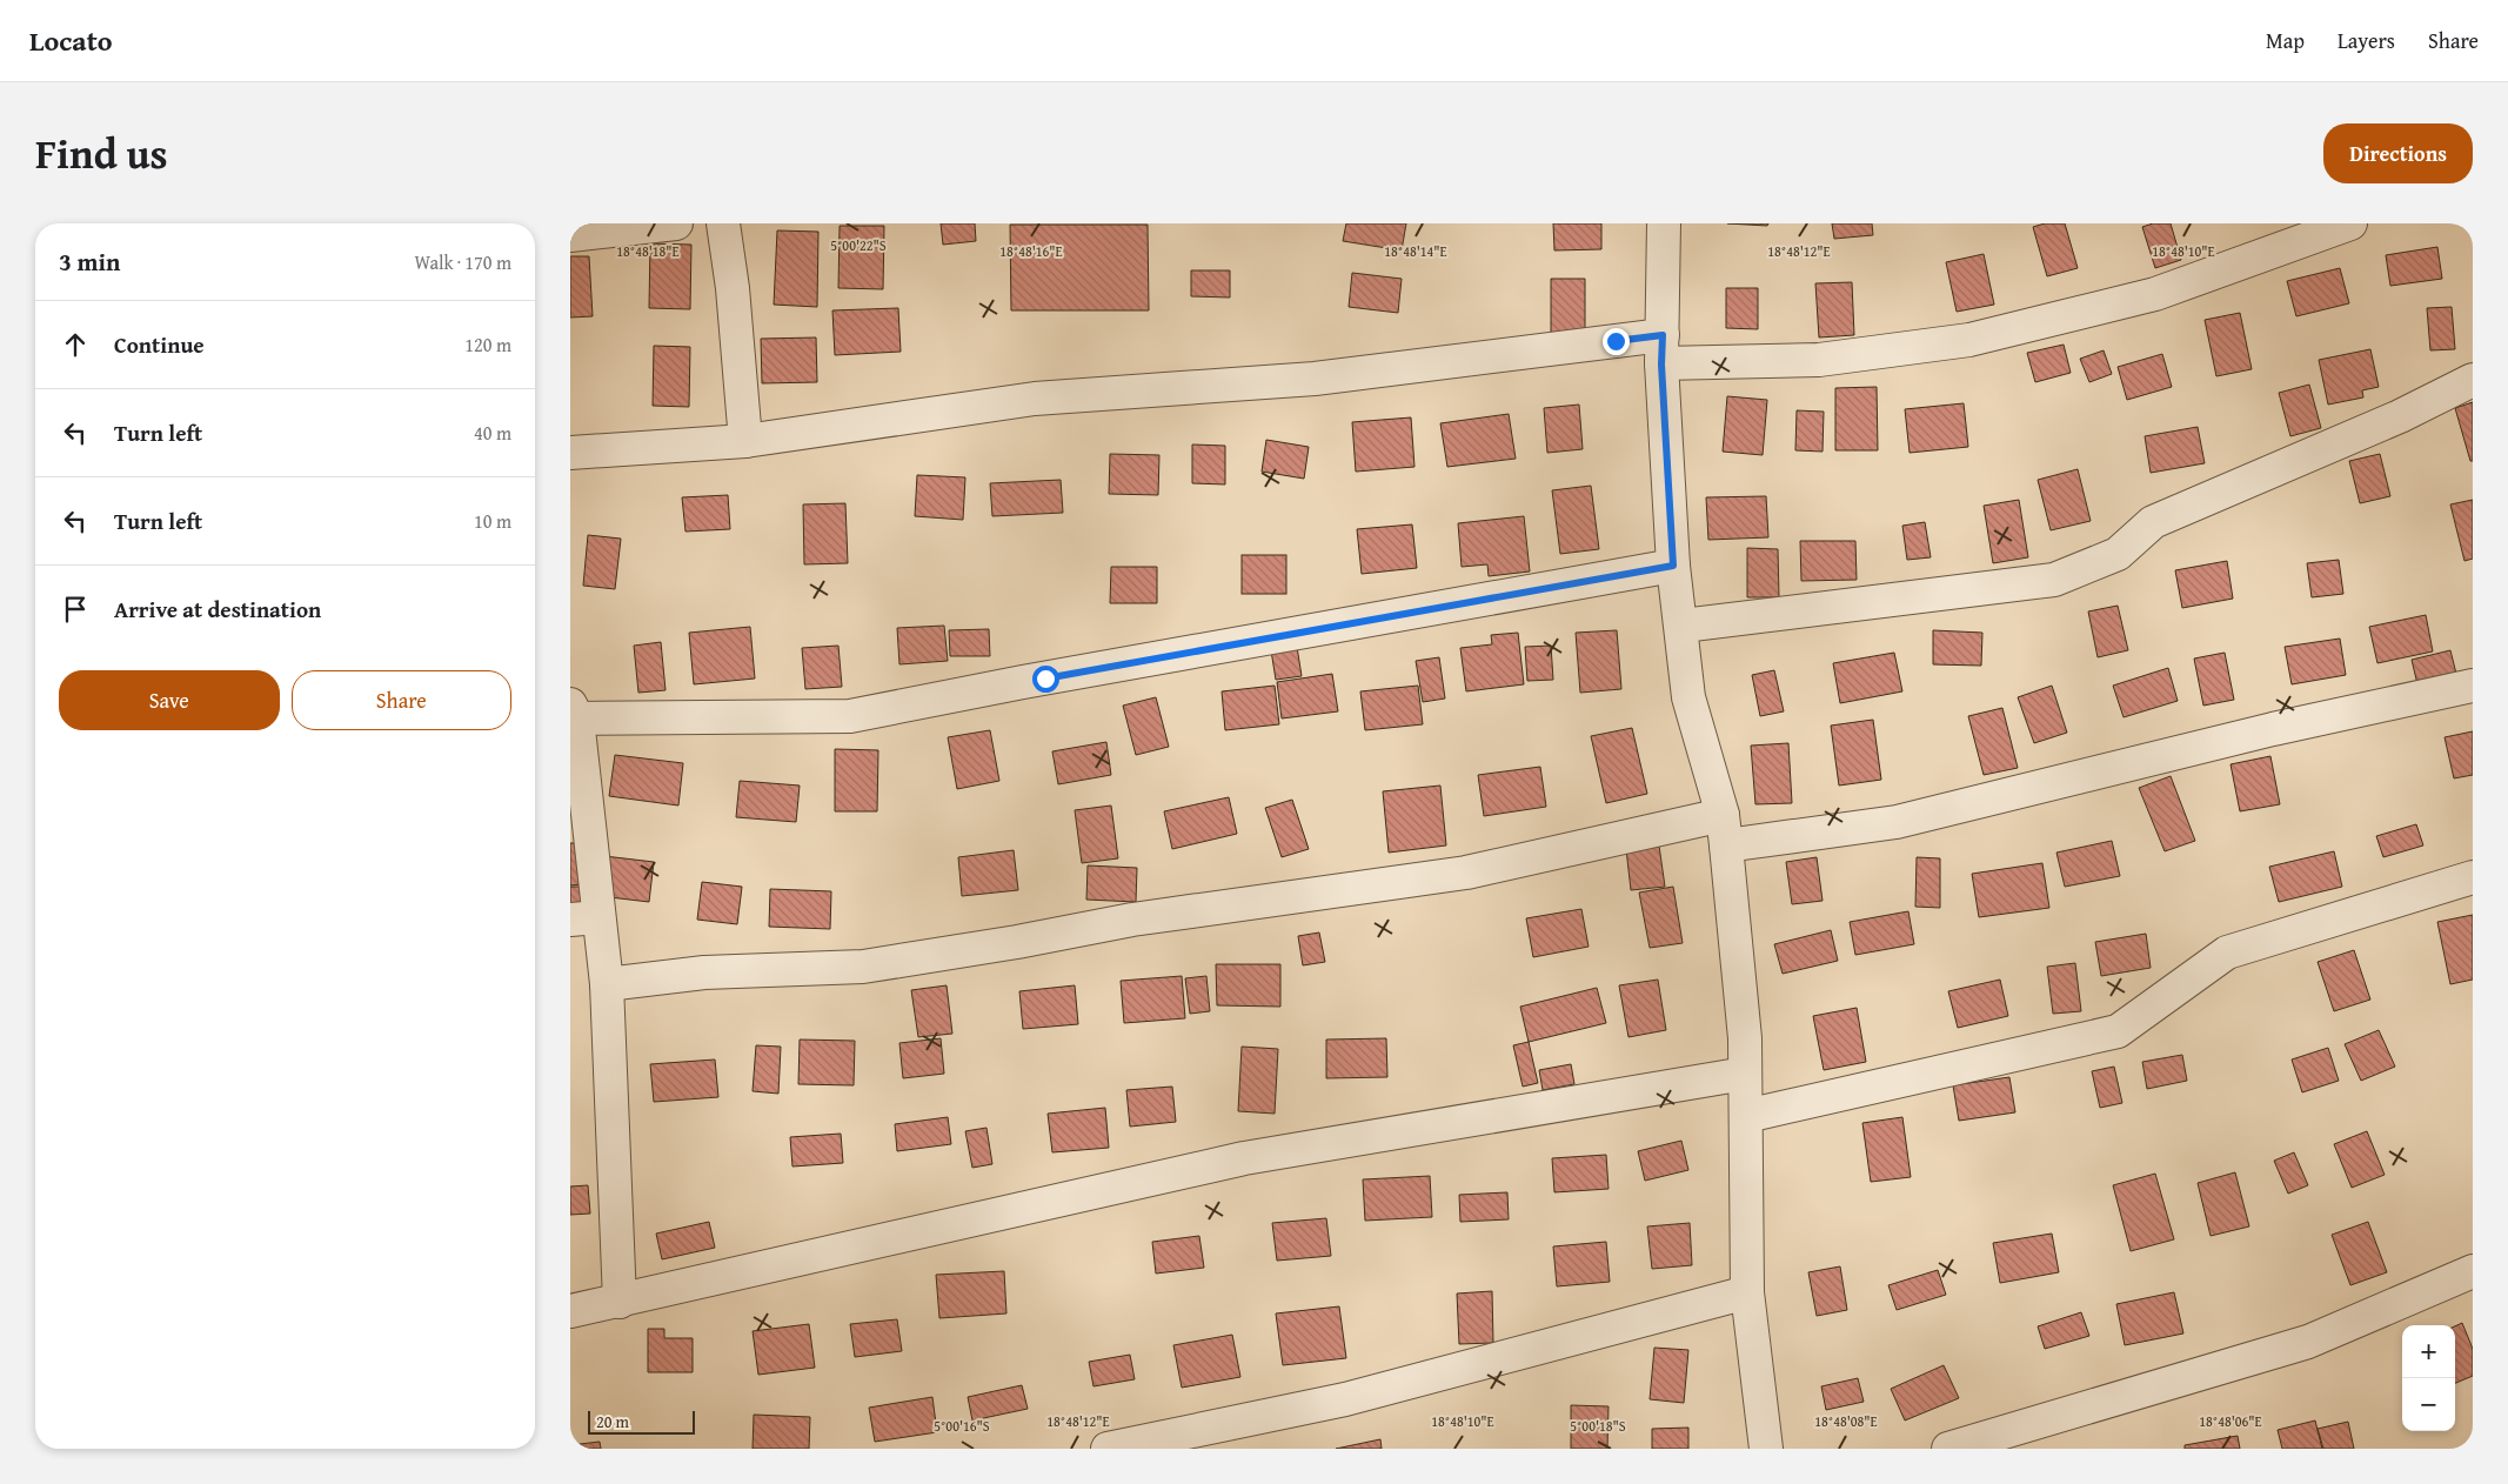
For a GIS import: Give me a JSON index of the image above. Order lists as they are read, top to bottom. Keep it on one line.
{"scale_bar":"20 m","page":{"header":"Locato","nav":["Map","Layers","Share"],"title":"Find us","buttons":["Directions",["Save","Share"]],"heading":["3 min","Walk · 170 m"],"list":[["Continue","120 m"],["Turn left","40 m"],["Turn left","10 m"],"Arrive at destination"],"map_buttons":["+","−"],"scale":"20 m"},"coordinates":["5°00'22\"S","18°48'14\"E","18°48'10\"E","18°48'18\"E","18°48'16\"E","18°48'12\"E","18°48'08\"E","18°48'06\"E","5°00'16\"S","5°00'18\"S"]}
